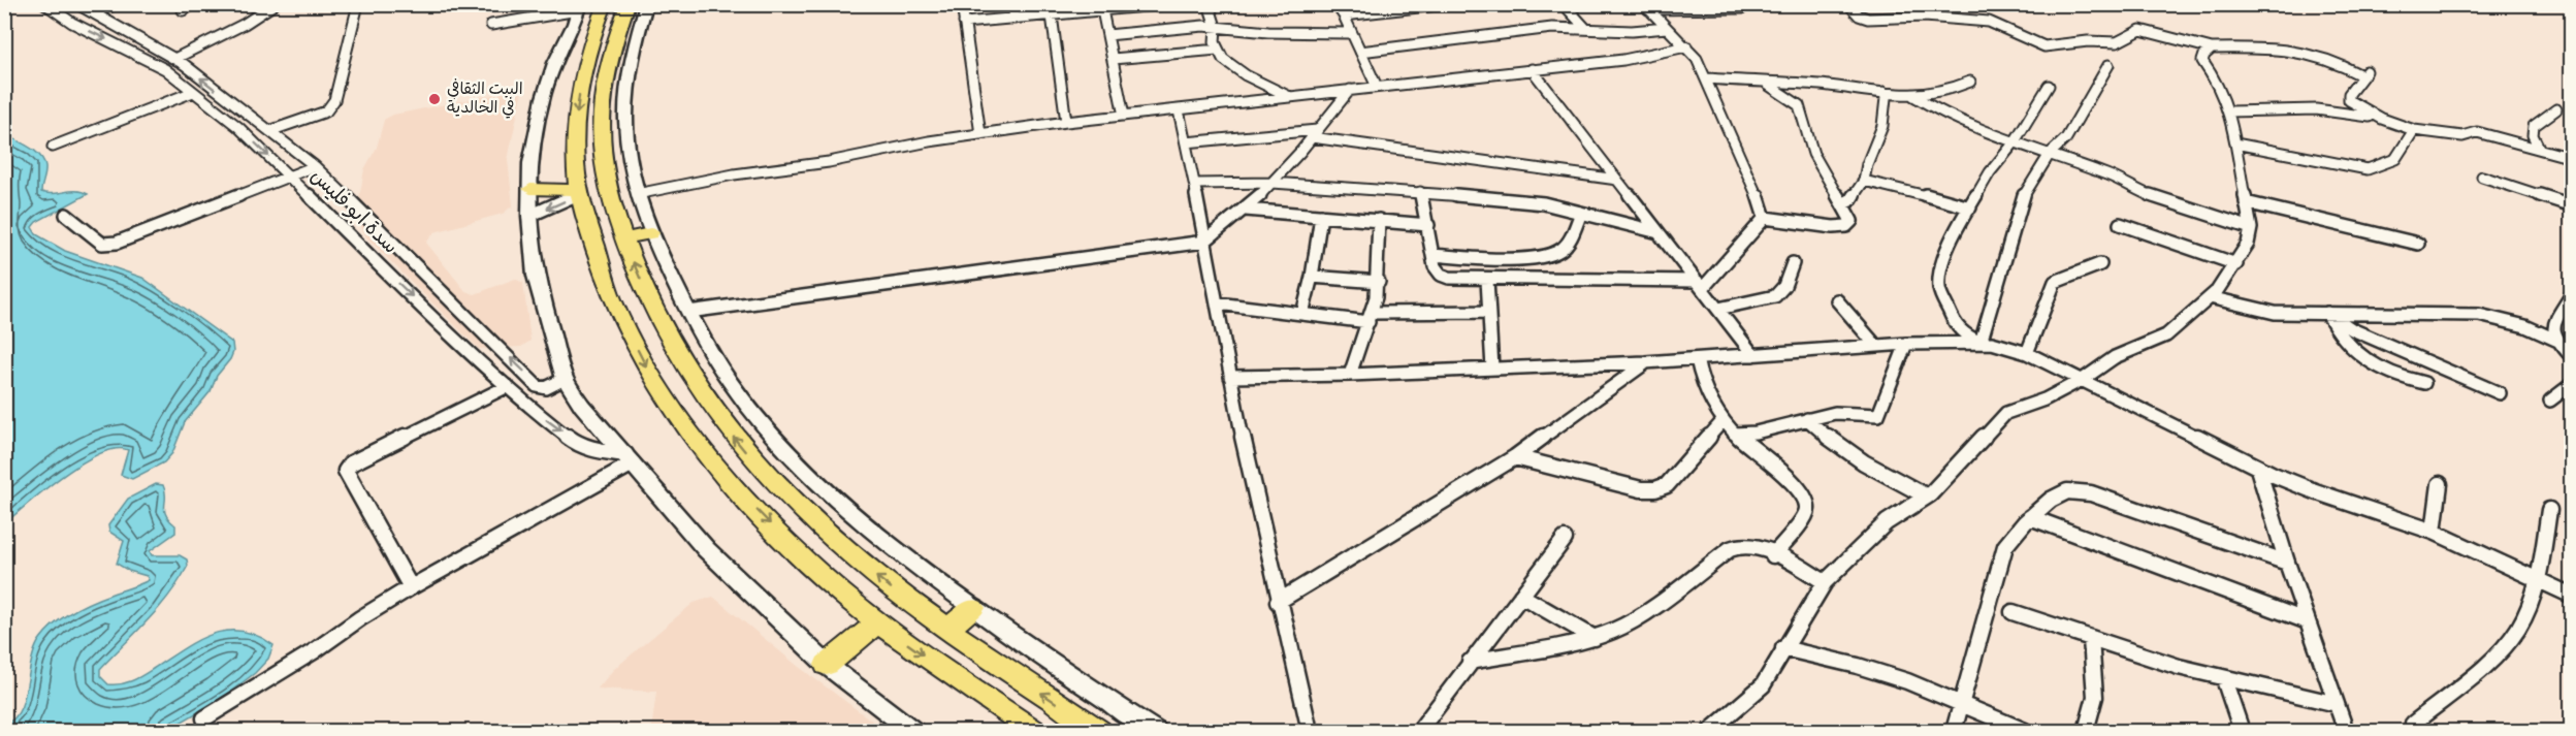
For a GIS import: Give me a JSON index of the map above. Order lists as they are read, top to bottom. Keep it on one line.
{"streets":{"street":["سدة ابو فليس"]},"places":["البيت الثقافي في الخالدية"]}
